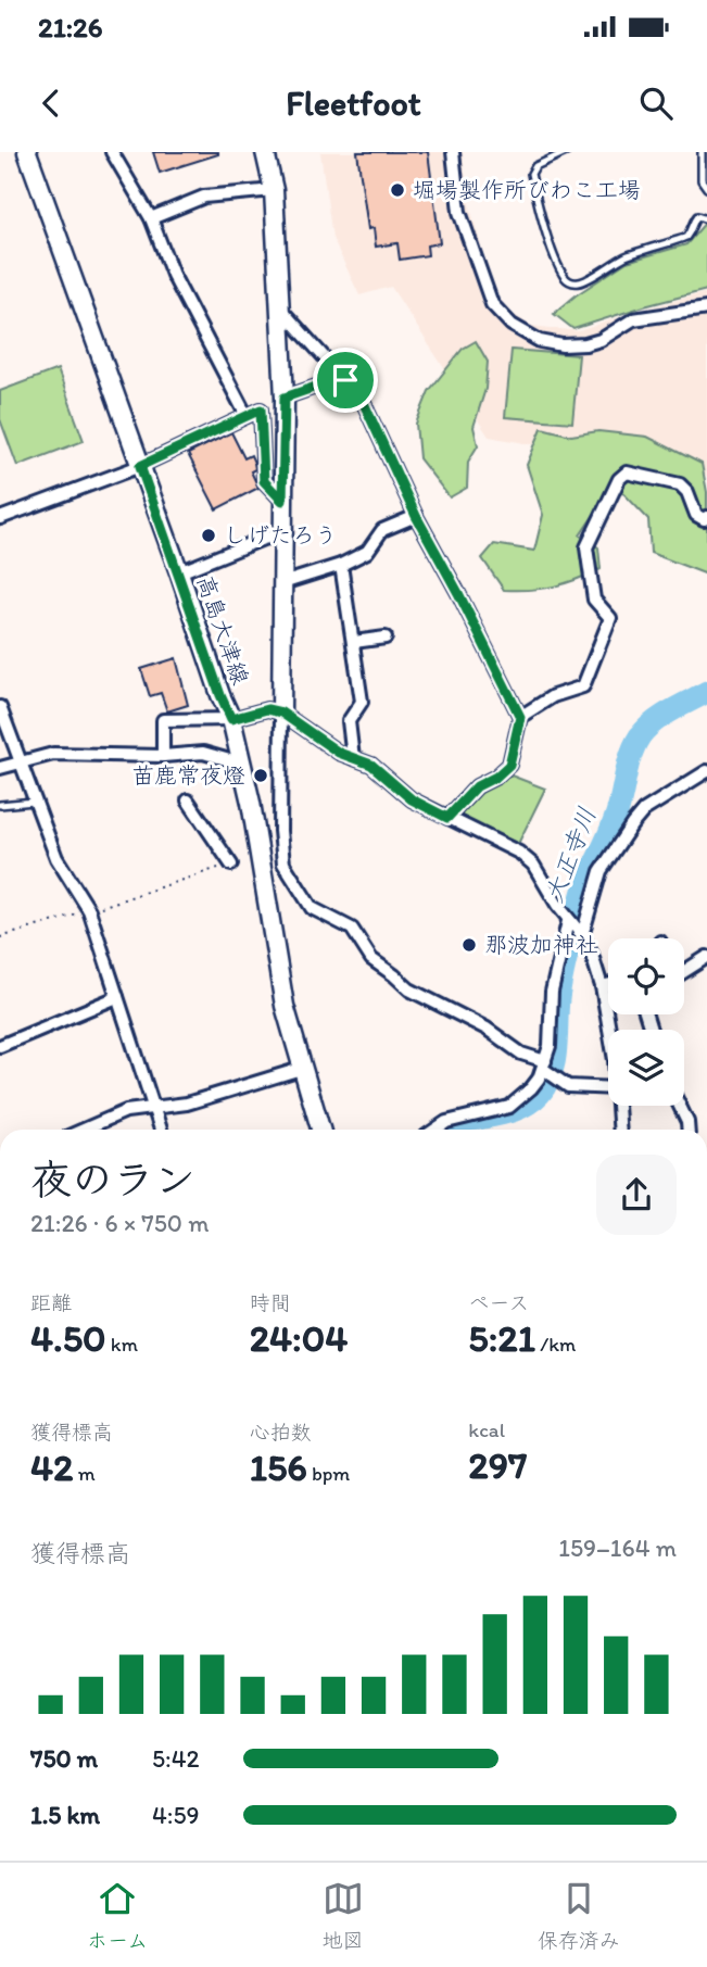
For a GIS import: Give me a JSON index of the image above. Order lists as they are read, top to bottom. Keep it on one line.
{"streets":{"main road":["高島大津線"]},"water":["大正寺川"],"places":["堀場製作所びわこ工場","しげたろう","苗鹿常夜燈","那波加神社"],"page":{"status":"21:26","header":"Fleetfoot","heading":["夜のラン","21:26 · 6 × 750 m"],"stats":[["距離","4.50 km"],["時間","24:04"],["ペース","5:21 /km"],["獲得標高","42 m"],["心拍数","156 bpm"],["kcal","297"]],"chart":["獲得標高","159–164 m"],"list":[{"name":"750 m","note":"5:42"},{"name":"1.5 km","note":"4:59"}],"tabs":["ホーム","地図","保存済み"]}}
